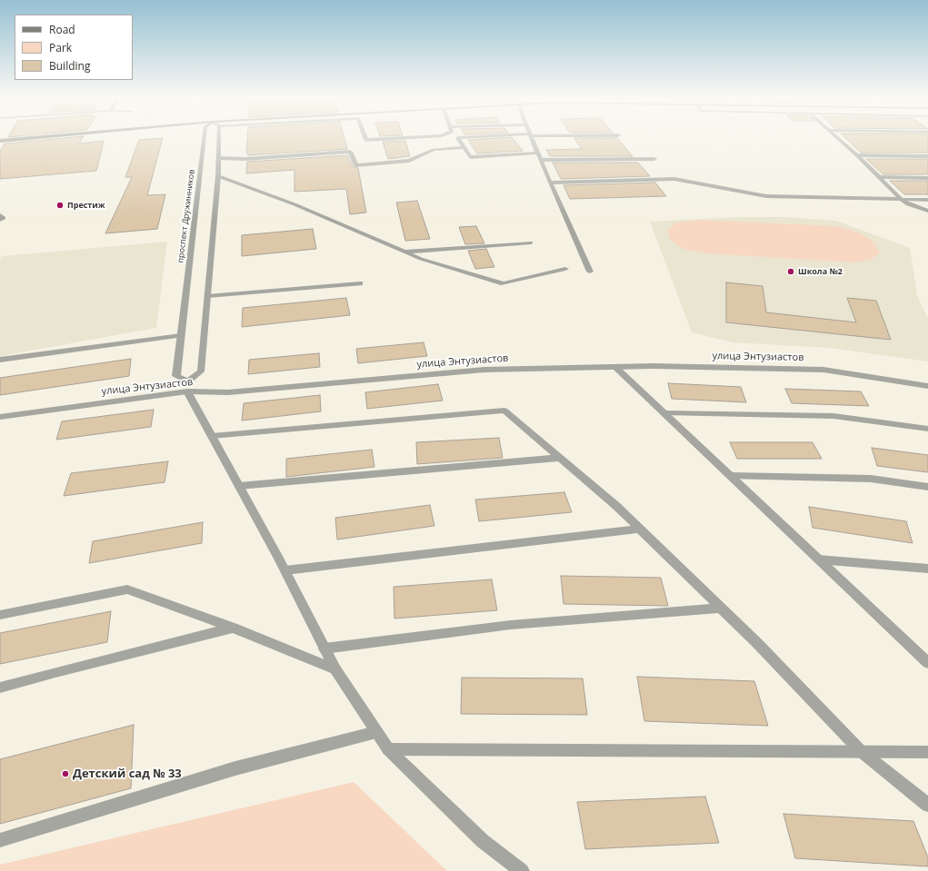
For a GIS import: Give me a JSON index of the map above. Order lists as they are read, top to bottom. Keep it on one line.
{"streets":{"street":["проспект Дружинников","улица Энтузиастов"]},"crossings":[["проспект Дружинников","улица Энтузиастов"]],"places":["Престиж","Школа №2","Детский сад № 33"],"legend":["Road","Park","Building"]}
